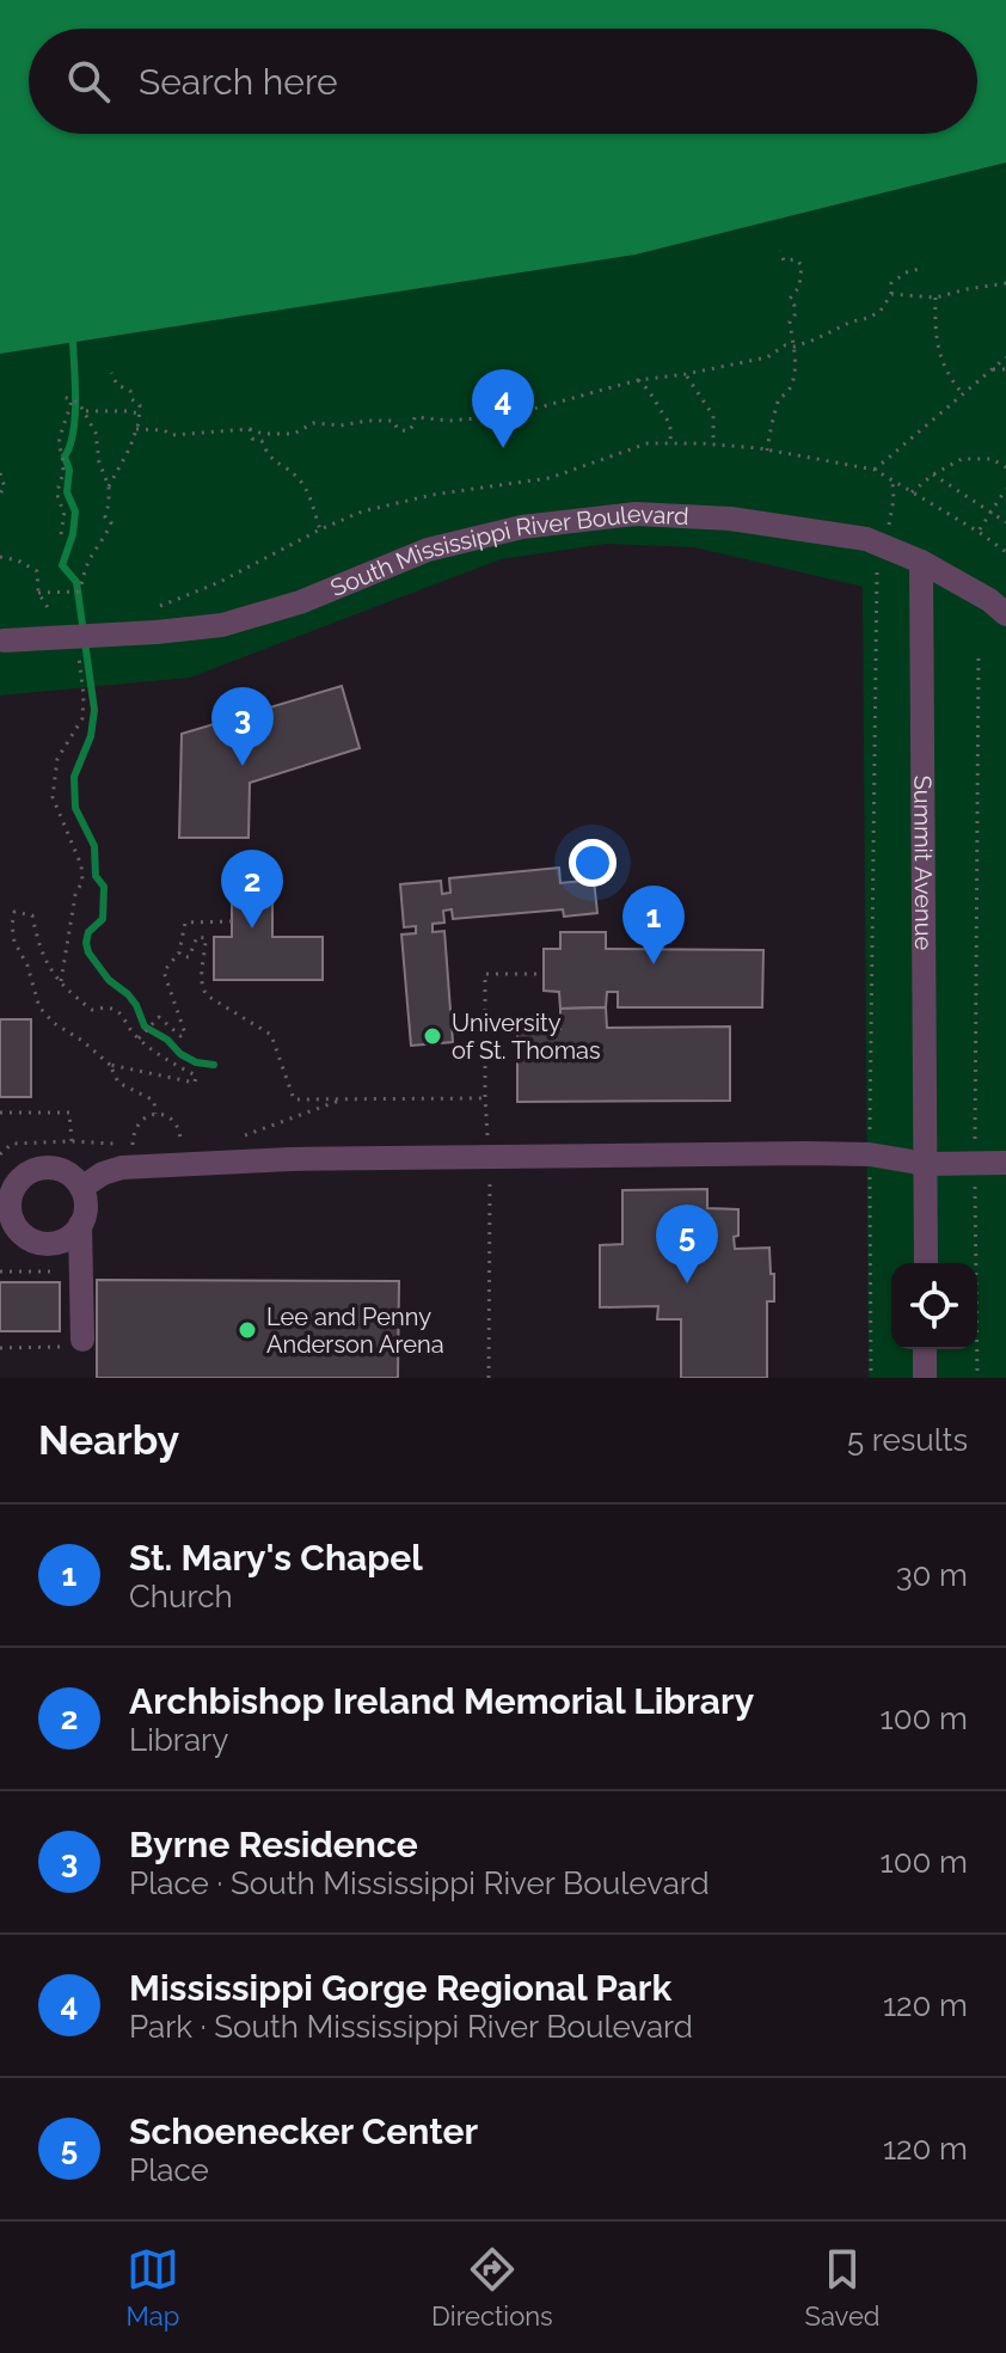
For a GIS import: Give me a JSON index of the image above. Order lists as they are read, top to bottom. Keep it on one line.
{"streets":{"street":["South Mississippi River Boulevard","Summit Avenue"]},"crossings":[["South Mississippi River Boulevard","Summit Avenue"]],"places":["University of St. Thomas","Lee and Penny Anderson Arena"],"page":{"search":"Search here","pins":["4","3","2","1","5"],"heading":["Nearby","5 results"],"list":[{"mark":"1","name":"St. Mary's Chapel","note":"Church","value":"30 m"},{"mark":"2","name":"Archbishop Ireland Memorial Library","note":"Library","value":"100 m"},{"mark":"3","name":"Byrne Residence","note":"Place · South Mississippi River Boulevard","value":"100 m"},{"mark":"4","name":"Mississippi Gorge Regional Park","note":"Park · South Mississippi River Boulevard","value":"120 m"},{"mark":"5","name":"Schoenecker Center","note":"Place","value":"120 m"}],"nav":["Map","Directions","Saved"]}}
